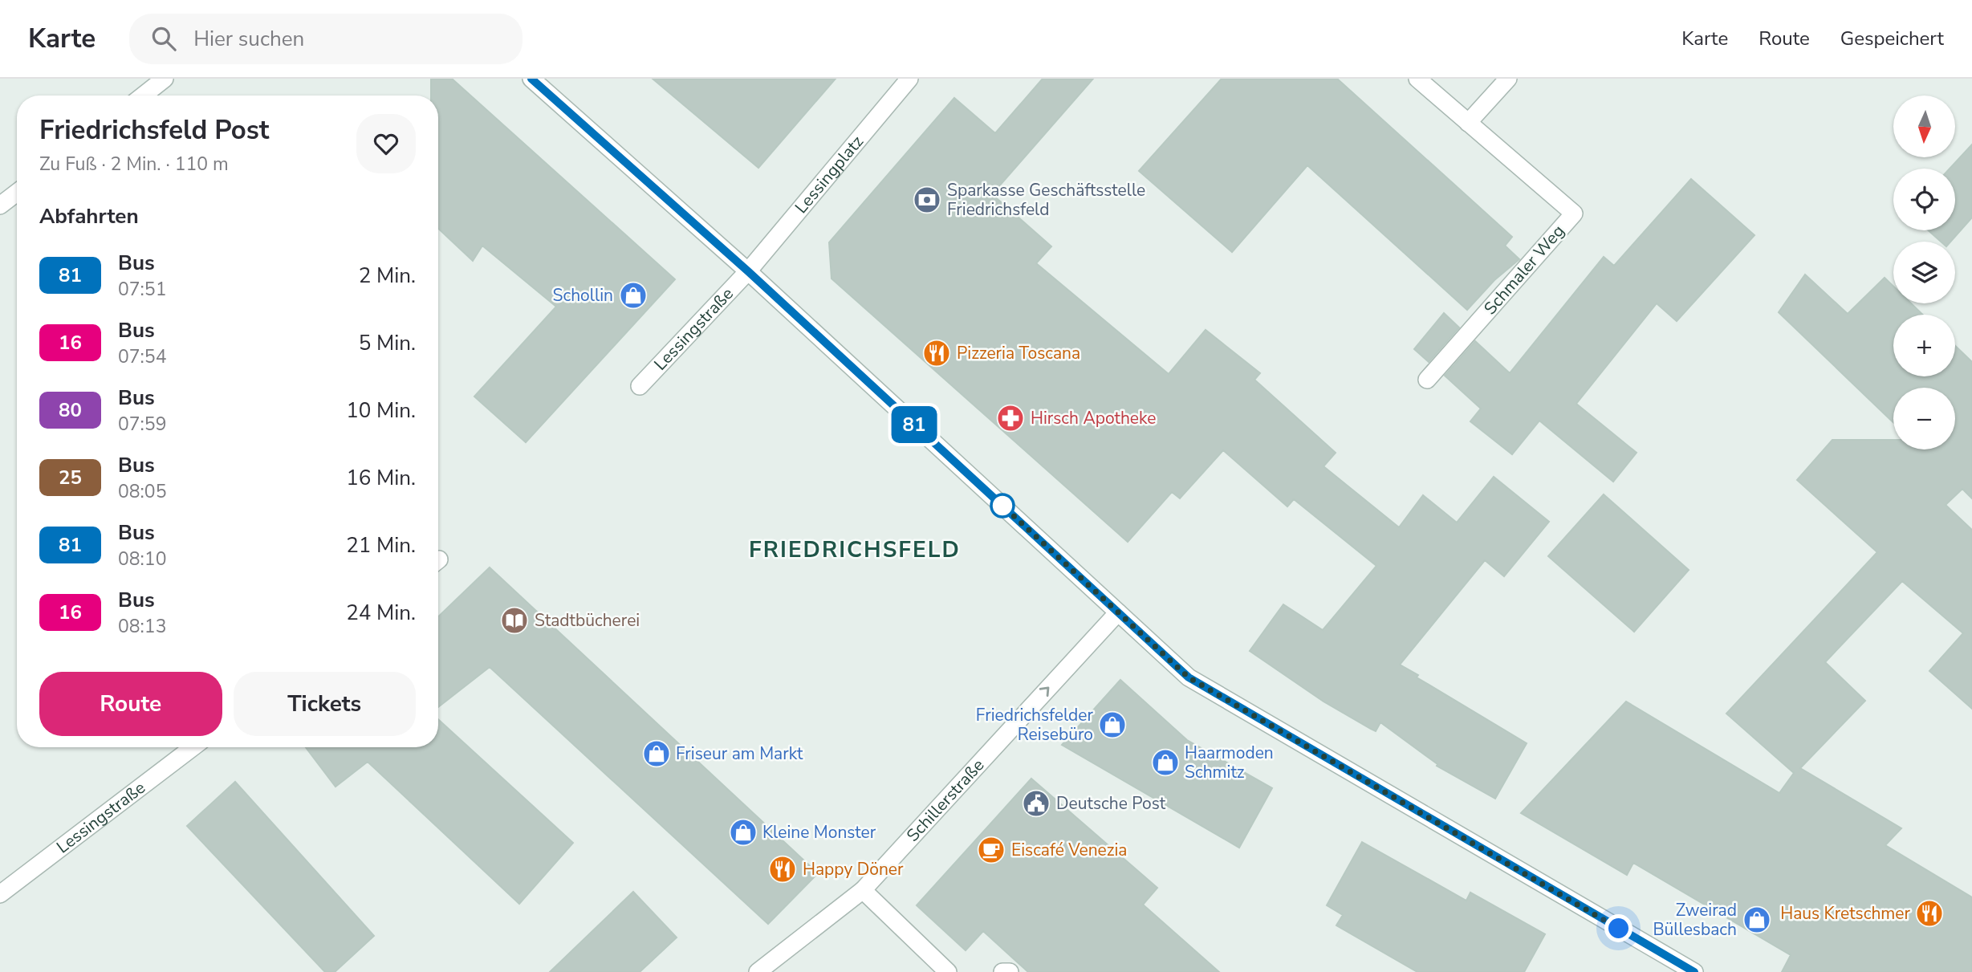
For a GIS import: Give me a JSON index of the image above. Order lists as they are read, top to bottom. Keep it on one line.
{"streets":{"street":["Lessingplatz","Schmaler Weg","Lessingstraße","Schillerstraße"]},"crossings":[["Lessingplatz","Lessingstraße"]],"one_way":["Schillerstraße"],"districts":["FRIEDRICHSFELD"],"places":{"bank":["Sparkasse Geschäftsstelle Friedrichsfeld"],"shop":["Schollin","Friedrichsfelder Reisebüro","Friseur am Markt","Haarmoden Schmitz","Kleine Monster","Zweirad Büllesbach"],"restaurant":["Pizzeria Toscana","Happy Döner","Haus Kretschmer"],"pharmacy":["Hirsch Apotheke"],"library":["Stadtbücherei"],"public building":["Deutsche Post"],"cafe":["Eiscafé Venezia"]},"lines":["bus line 81"],"north":"bottom","page":{"header":"Karte","search":"Hier suchen","nav":["Karte","Route","Gespeichert"],"on_map":"81","map_buttons":["+","−"],"heading":[["Friedrichsfeld Post","Zu Fuß · 2 Min. · 110 m"],"Abfahrten"],"list":[{"mark":"81","name":"Bus","note":"07:51","value":"2 Min."},{"mark":"16","name":"Bus","note":"07:54","value":"5 Min."},{"mark":"80","name":"Bus","note":"07:59","value":"10 Min."},{"mark":"25","name":"Bus","note":"08:05","value":"16 Min."},{"mark":"81","name":"Bus","note":"08:10","value":"21 Min."},{"mark":"16","name":"Bus","note":"08:13","value":"24 Min."}],"buttons":["Route","Tickets"]}}
